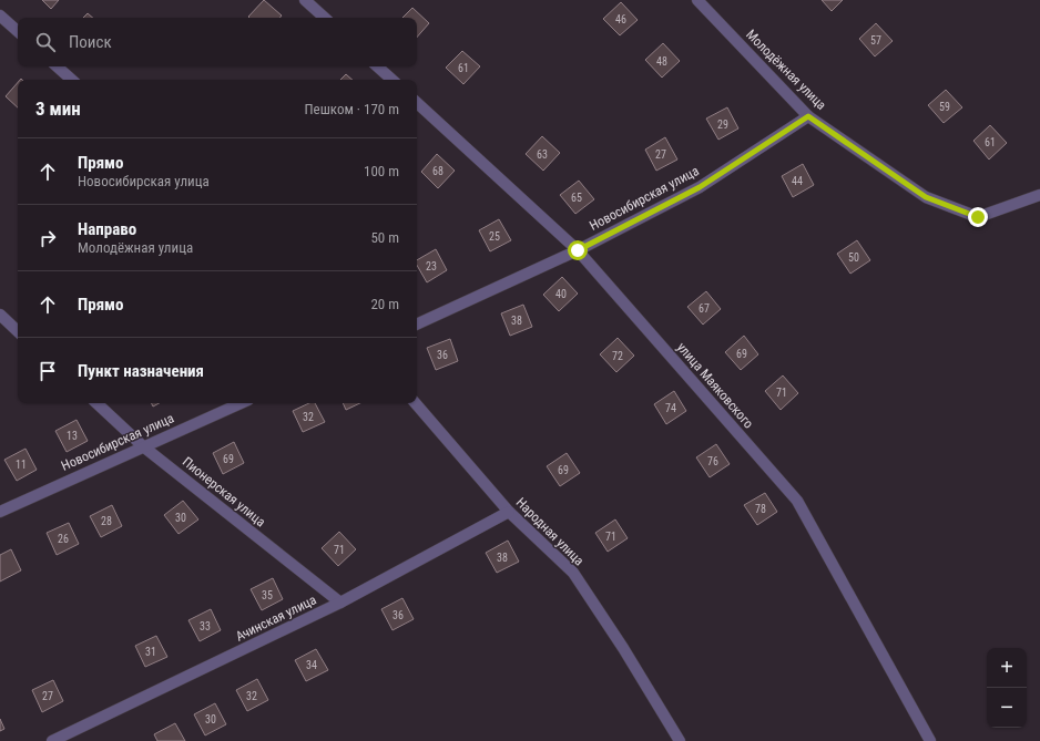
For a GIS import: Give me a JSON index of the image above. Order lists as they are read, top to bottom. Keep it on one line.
{"streets":{"street":["Молодёжная улица","Новосибирская улица","улица Маяковского","Пионерская улица","Народная улица","Ачинская улица"]},"crossings":[["Молодёжная улица","Новосибирская улица"],["Новосибирская улица","улица Маяковского"],["Новосибирская улица","Пионерская улица"],["Пионерская улица","Ачинская улица"],["Народная улица","Ачинская улица"]],"house_numbers":["46","57","48","61","59","29","61","63","27","68","44","65","25","50","23","40","67","38","69","36","72","71","74","32","13","69","76","11","69","78","30","28","71","26","71","38","35","36","33","31","34","27","32","30"],"page":{"search":"Поиск","heading":["3 мин","Пешком · 170 m"],"list":[["Прямо","Новосибирская улица","100 m"],["Направо","Молодёжная улица","50 m"],["Прямо","20 m"],"Пункт назначения"],"map_buttons":["+","−"]}}
